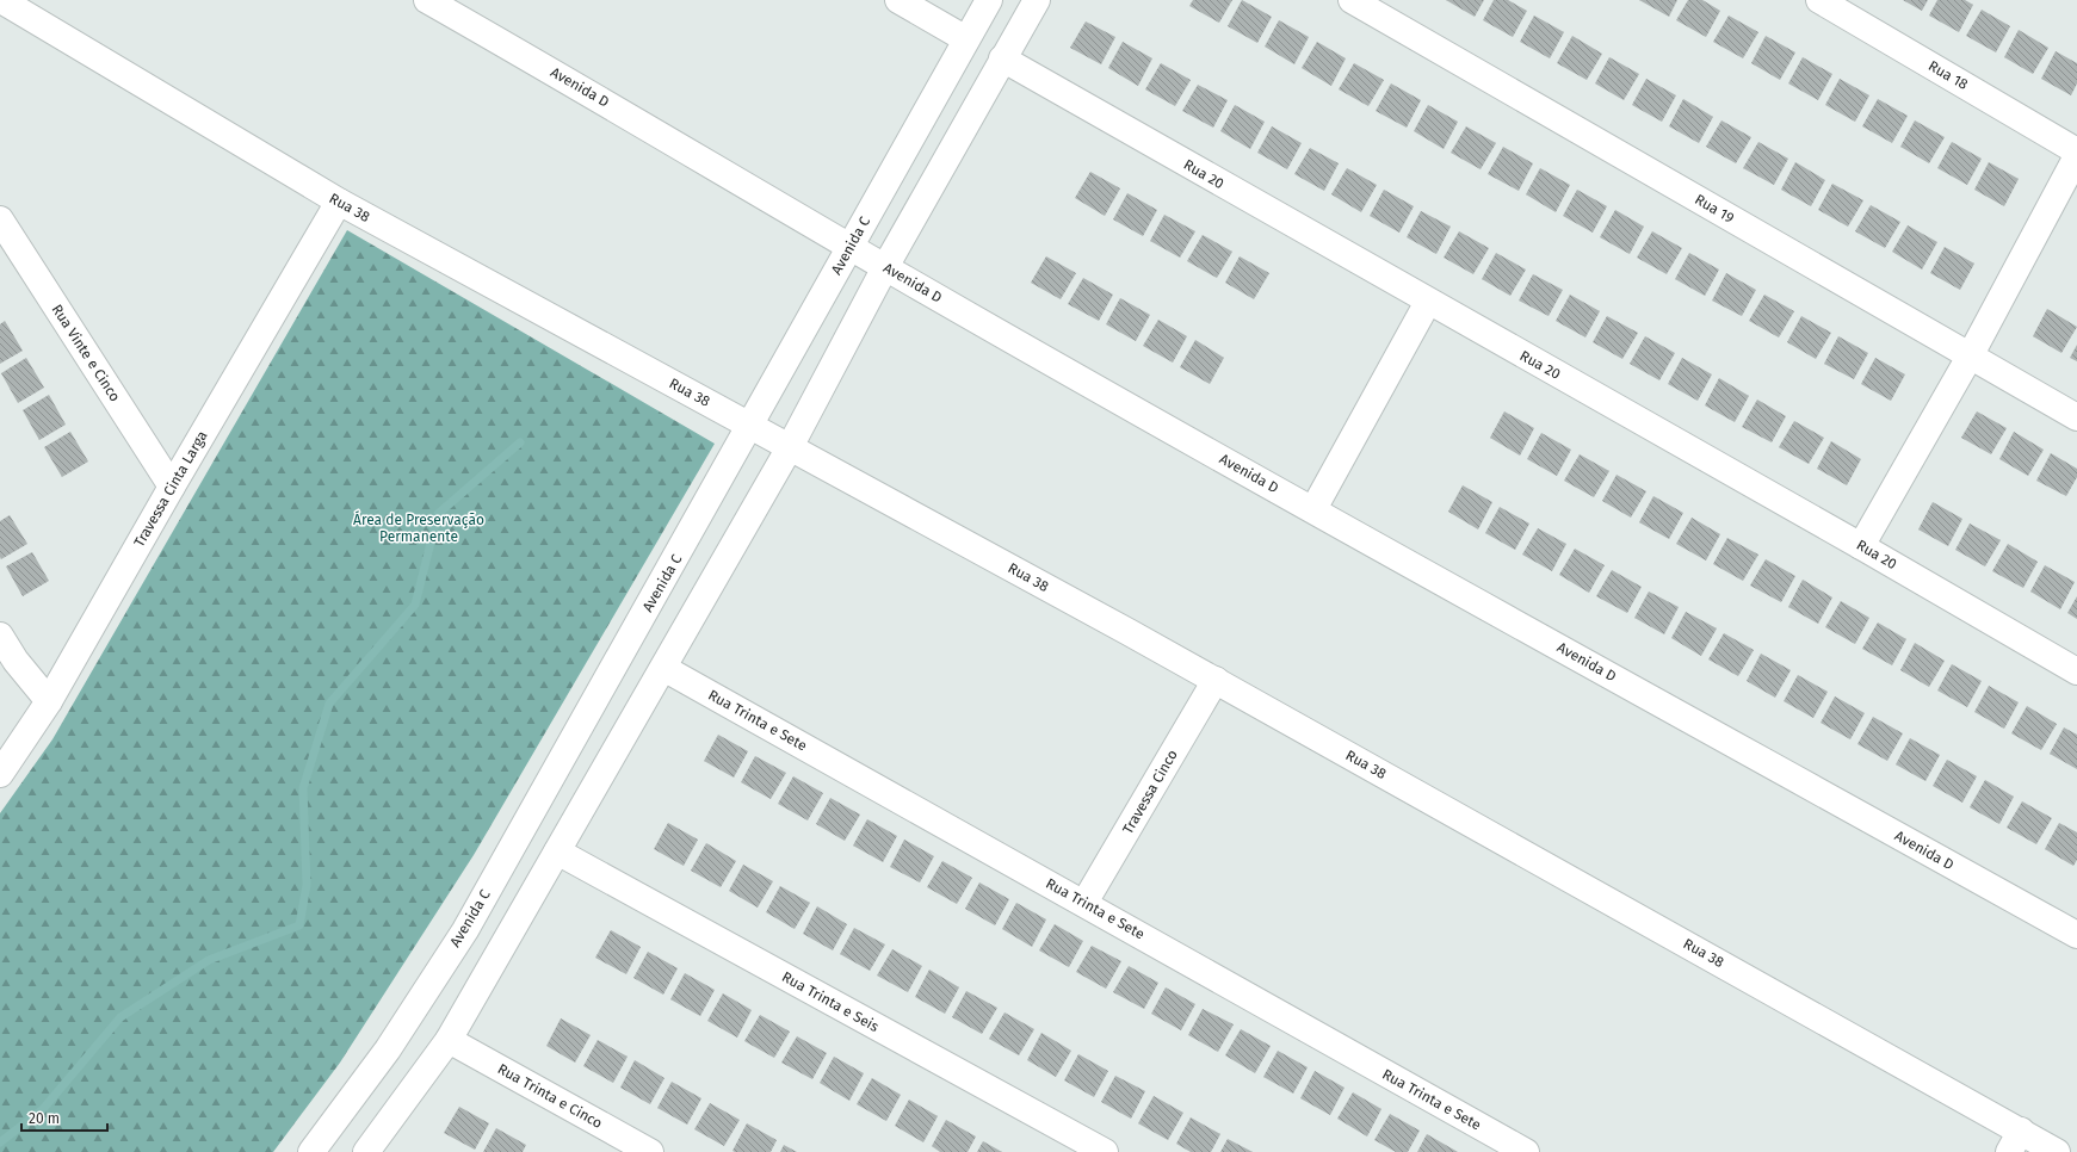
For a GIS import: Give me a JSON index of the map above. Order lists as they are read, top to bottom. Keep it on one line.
{"streets":{"street":["Rua 18","Avenida D","Rua 20","Rua 38","Rua 19","Avenida C","Rua Vinte e Cinco","Travessa Cinta Larga","Rua Trinta e Sete","Travessa Cinco","Rua Trinta e Seis","Rua Trinta e Cinco"]},"crossings":[["Avenida D","Avenida C"],["Rua 38","Avenida C"],["Rua 38","Travessa Cinta Larga"],["Rua 38","Travessa Cinco"],["Rua Vinte e Cinco","Travessa Cinta Larga"],["Rua Trinta e Sete","Travessa Cinco"]],"parks":["Área de Preservação Permanente"],"scale_bar":"20 m"}
